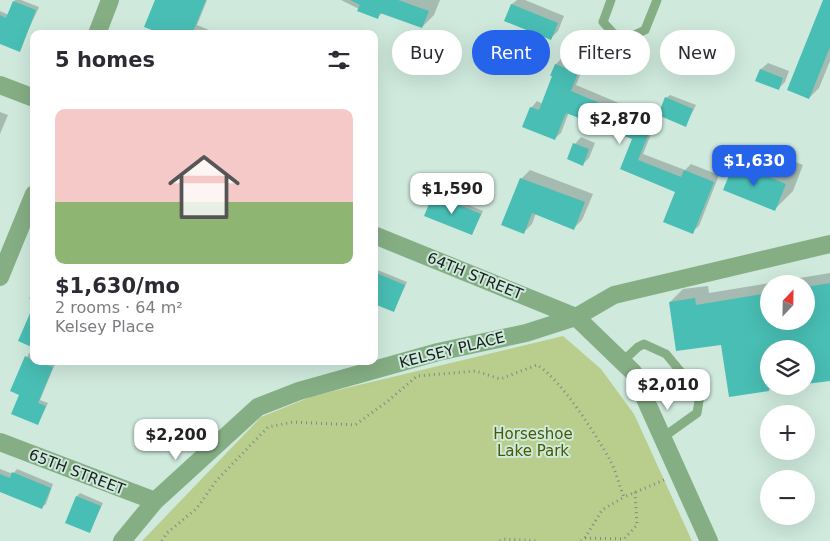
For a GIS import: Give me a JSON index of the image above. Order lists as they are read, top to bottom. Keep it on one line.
{"streets":{"street":["64TH STREET","KELSEY PLACE","65TH STREET"]},"crossings":[["64TH STREET","KELSEY PLACE"],["KELSEY PLACE","65TH STREET"]],"parks":["Horseshoe Lake Park"],"north":"top","page":{"chip":["Buy","Rent","Filters","New"],"heading":"5 homes","list":[{"name":"$1,630/mo","note":"2 rooms · 64 m² · Kelsey Place"}],"price":["$2,870","$1,630","$1,590","$2,010","$2,200"],"map_buttons":["+","−"]}}
